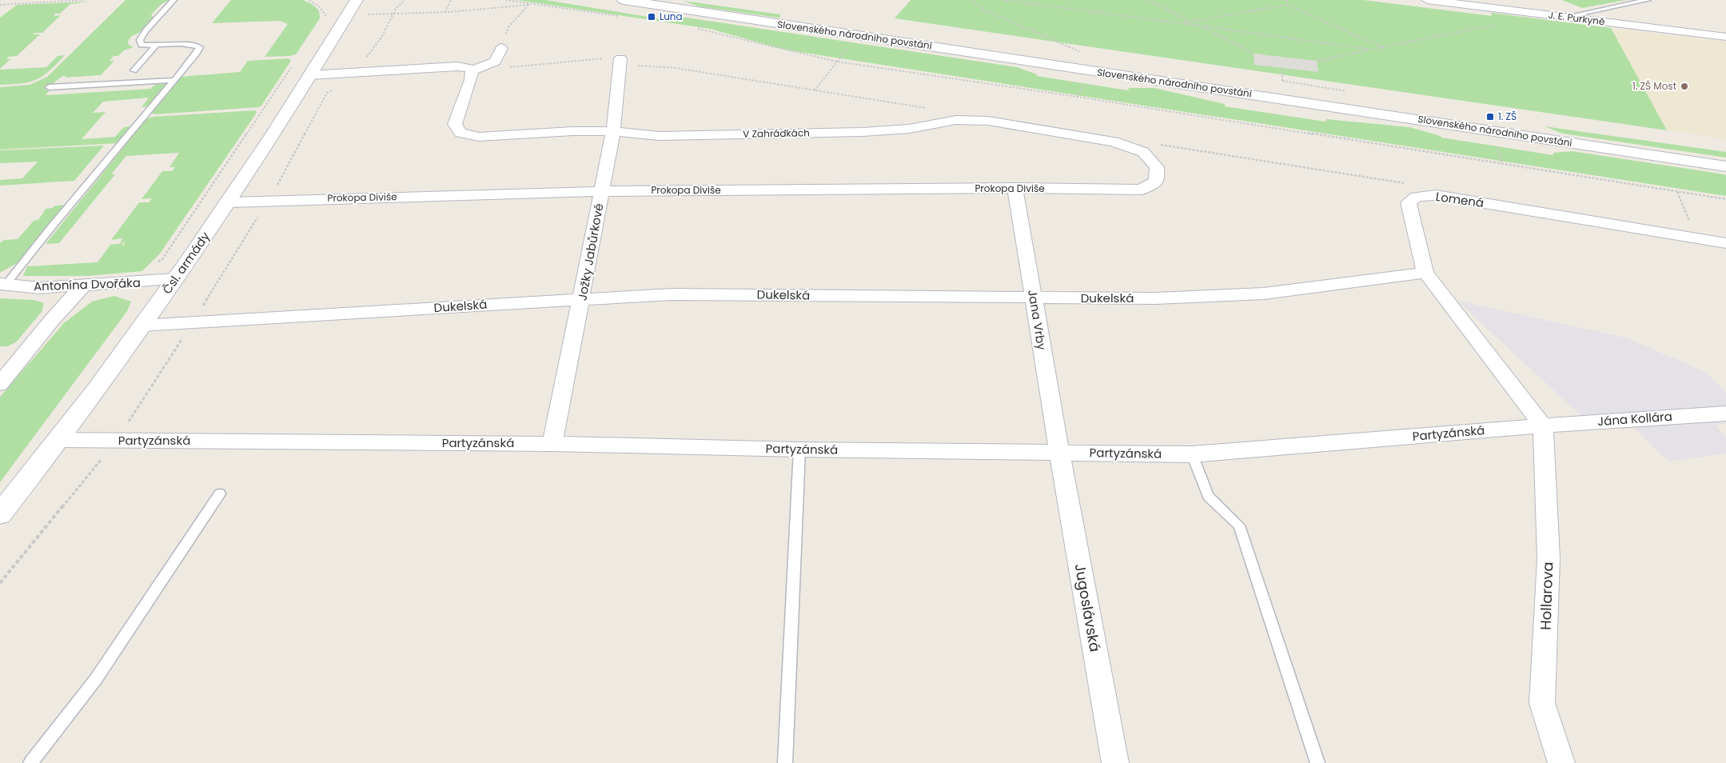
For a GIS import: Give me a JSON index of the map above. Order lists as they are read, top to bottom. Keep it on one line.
{"streets":{"street":["J. E. Purkyně","Slovenského národního povstání","V Zahrádkách","Prokopa Diviše","Lomená","Jožky Jabůrkové","Čsl. armády","Antonína Dvořáka","Dukelská","Jana Vrby","Jána Kollára","Partyzánská","Hollarova","Jugoslávská"]},"crossings":[["V Zahrádkách","Prokopa Diviše"],["V Zahrádkách","Jožky Jabůrkové"],["Prokopa Diviše","Jožky Jabůrkové"],["Prokopa Diviše","Čsl. armády"],["Prokopa Diviše","Jana Vrby"],["Lomená","Dukelská"],["Lomená","Jána Kollára"],["Lomená","Partyzánská"],["Lomená","Hollarova"],["Jožky Jabůrkové","Dukelská"],["Jožky Jabůrkové","Partyzánská"],["Čsl. armády","Antonína Dvořáka"],["Čsl. armády","Dukelská"],["Čsl. armády","Partyzánská"],["Dukelská","Jana Vrby"],["Jana Vrby","Partyzánská"],["Jana Vrby","Jugoslávská"],["Jána Kollára","Partyzánská"],["Jána Kollára","Hollarova"],["Partyzánská","Hollarova"],["Partyzánská","Jugoslávská"]],"places":{"transit":["Luna","1. ZŠ"],"other":["1. ZŠ Most"]}}
